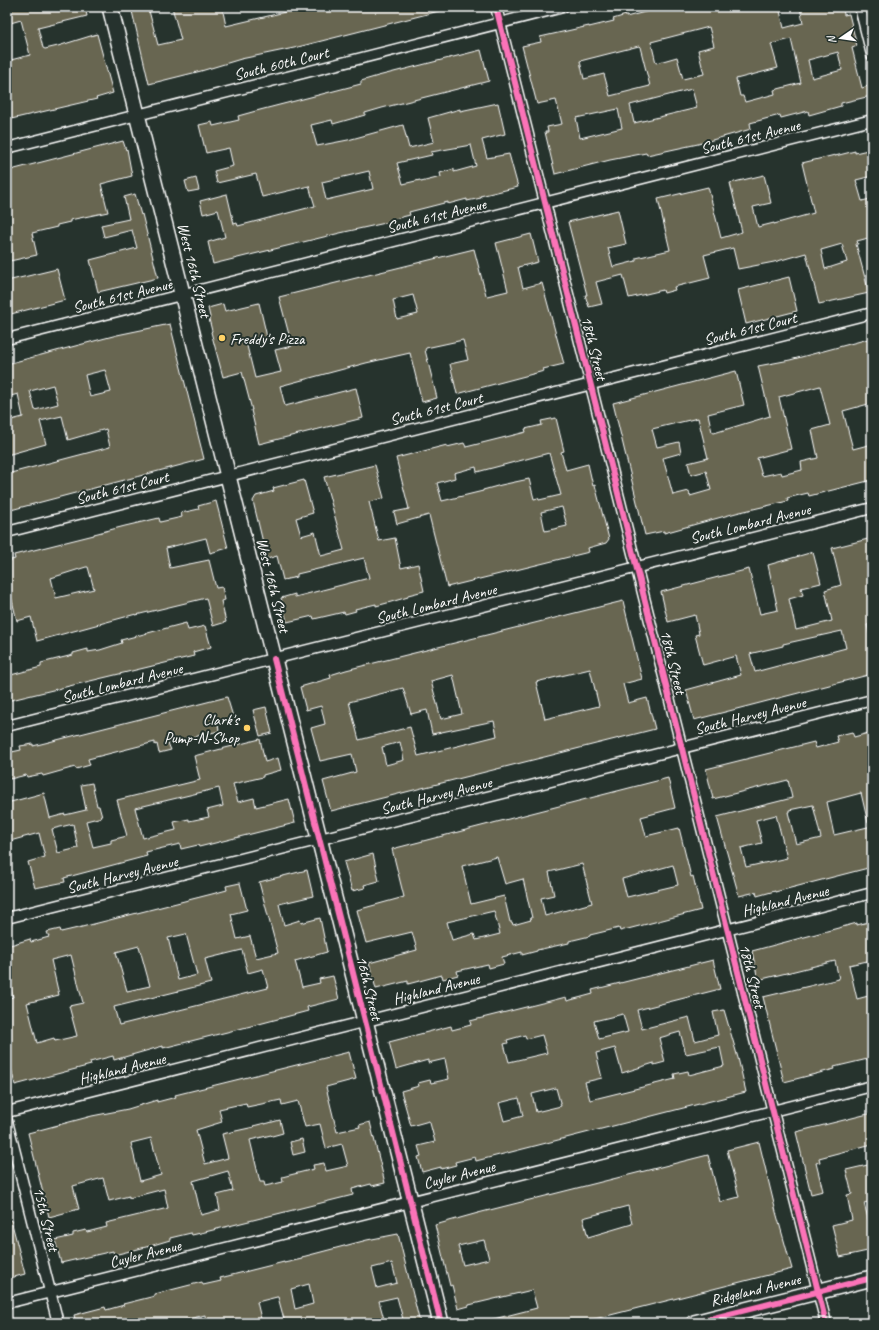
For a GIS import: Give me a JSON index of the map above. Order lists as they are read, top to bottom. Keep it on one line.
{"streets":{"street":["South 60th Court","South 61st Avenue","West 16th Street","South 61st Court","18th Street","South Lombard Avenue","South Harvey Avenue","Highland Avenue","16th Street","Cuyler Avenue","15th Street","Ridgeland Avenue"]},"crossings":[["South 60th Court","West 16th Street"],["South 60th Court","18th Street"],["South 61st Avenue","West 16th Street"],["South 61st Avenue","18th Street"],["West 16th Street","South 61st Court"],["West 16th Street","South Lombard Avenue"],["West 16th Street","16th Street"],["South 61st Court","18th Street"],["18th Street","South Lombard Avenue"],["18th Street","South Harvey Avenue"],["18th Street","Highland Avenue"],["18th Street","Cuyler Avenue"],["18th Street","Ridgeland Avenue"],["South Lombard Avenue","16th Street"],["South Harvey Avenue","16th Street"],["Highland Avenue","16th Street"],["16th Street","Cuyler Avenue"],["Cuyler Avenue","15th Street"]],"places":["Freddy's Pizza","Clark's Pump-N-Shop"],"north":"left"}
